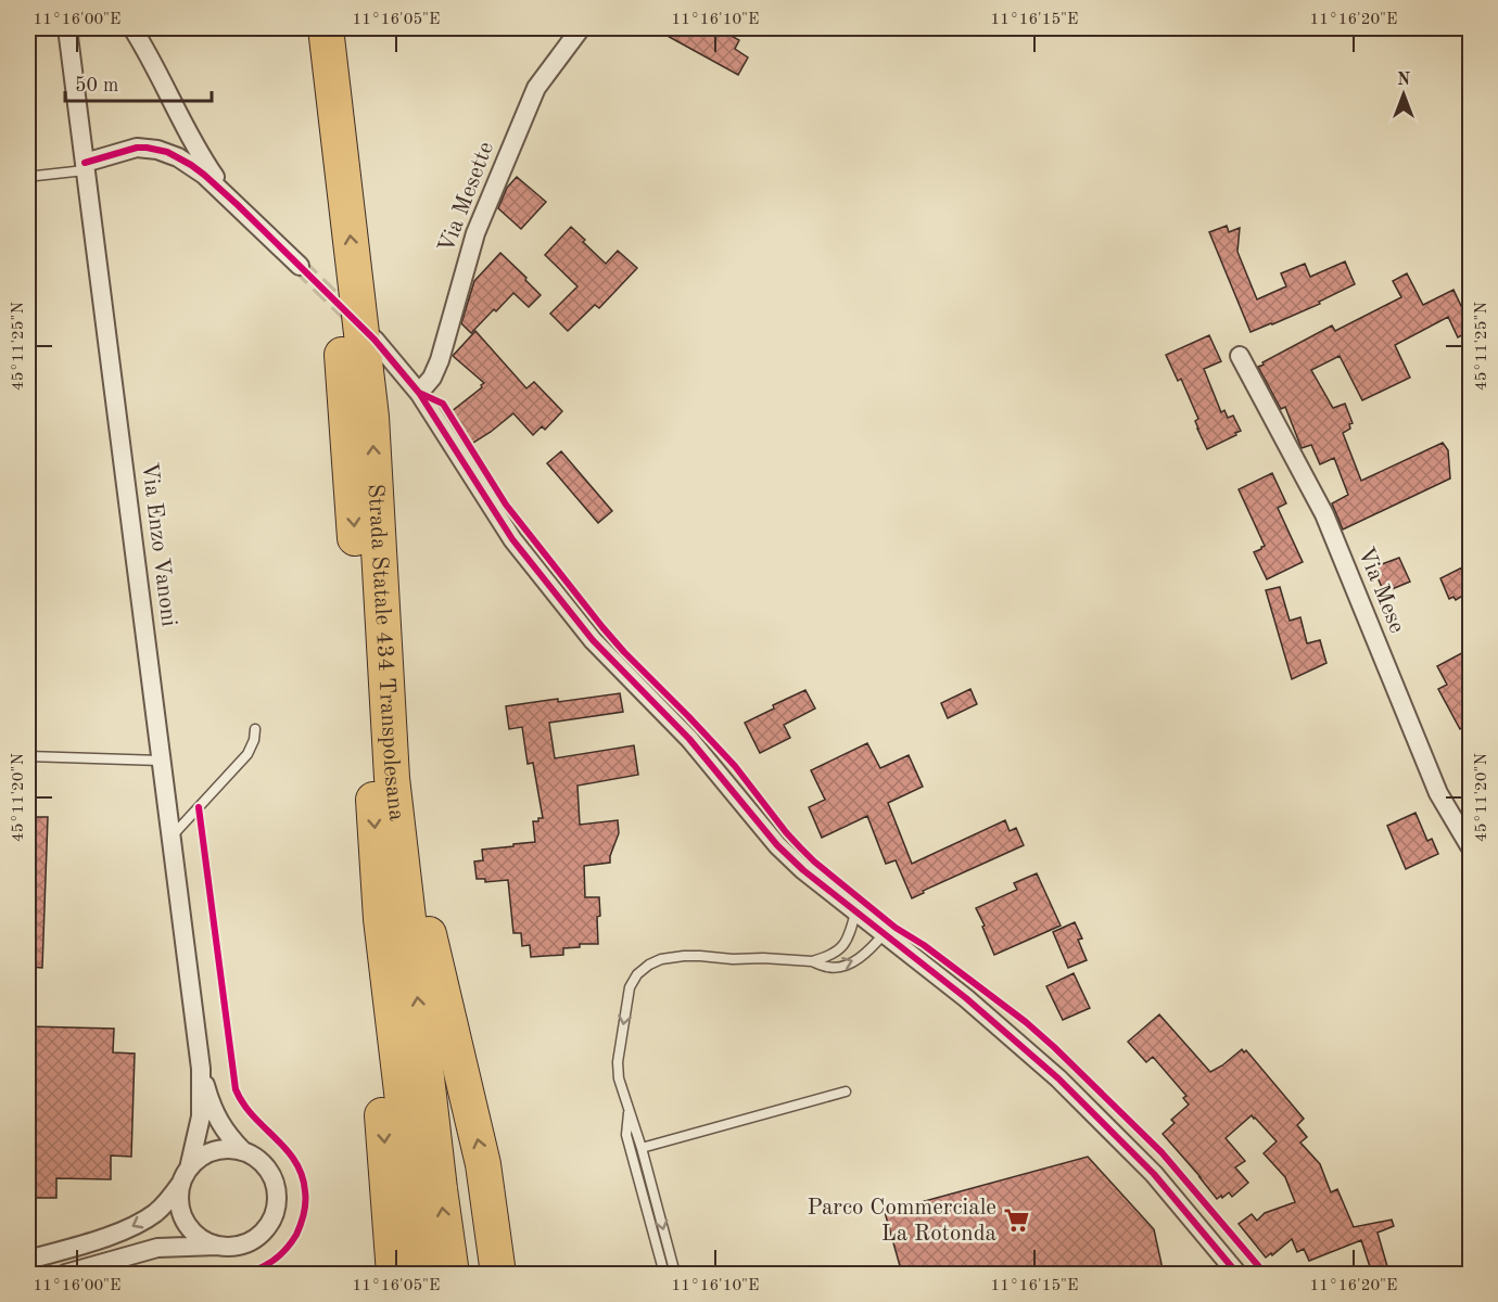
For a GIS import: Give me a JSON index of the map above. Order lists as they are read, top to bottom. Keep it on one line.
{"streets":{"highway":["Strada Statale 434 Transpolesana"],"street":["Via Mesette","Via Enzo Vanoni","Via Mese"]},"places":{"supermarket":["Parco Commerciale La Rotonda"]},"scale_bar":"50 m","north":"top","coordinates":["11°16'00\"E","11°16'05\"E","11°16'10\"E","11°16'15\"E","11°16'20\"E","45°11'25\"N","45°11'20\"N"]}
